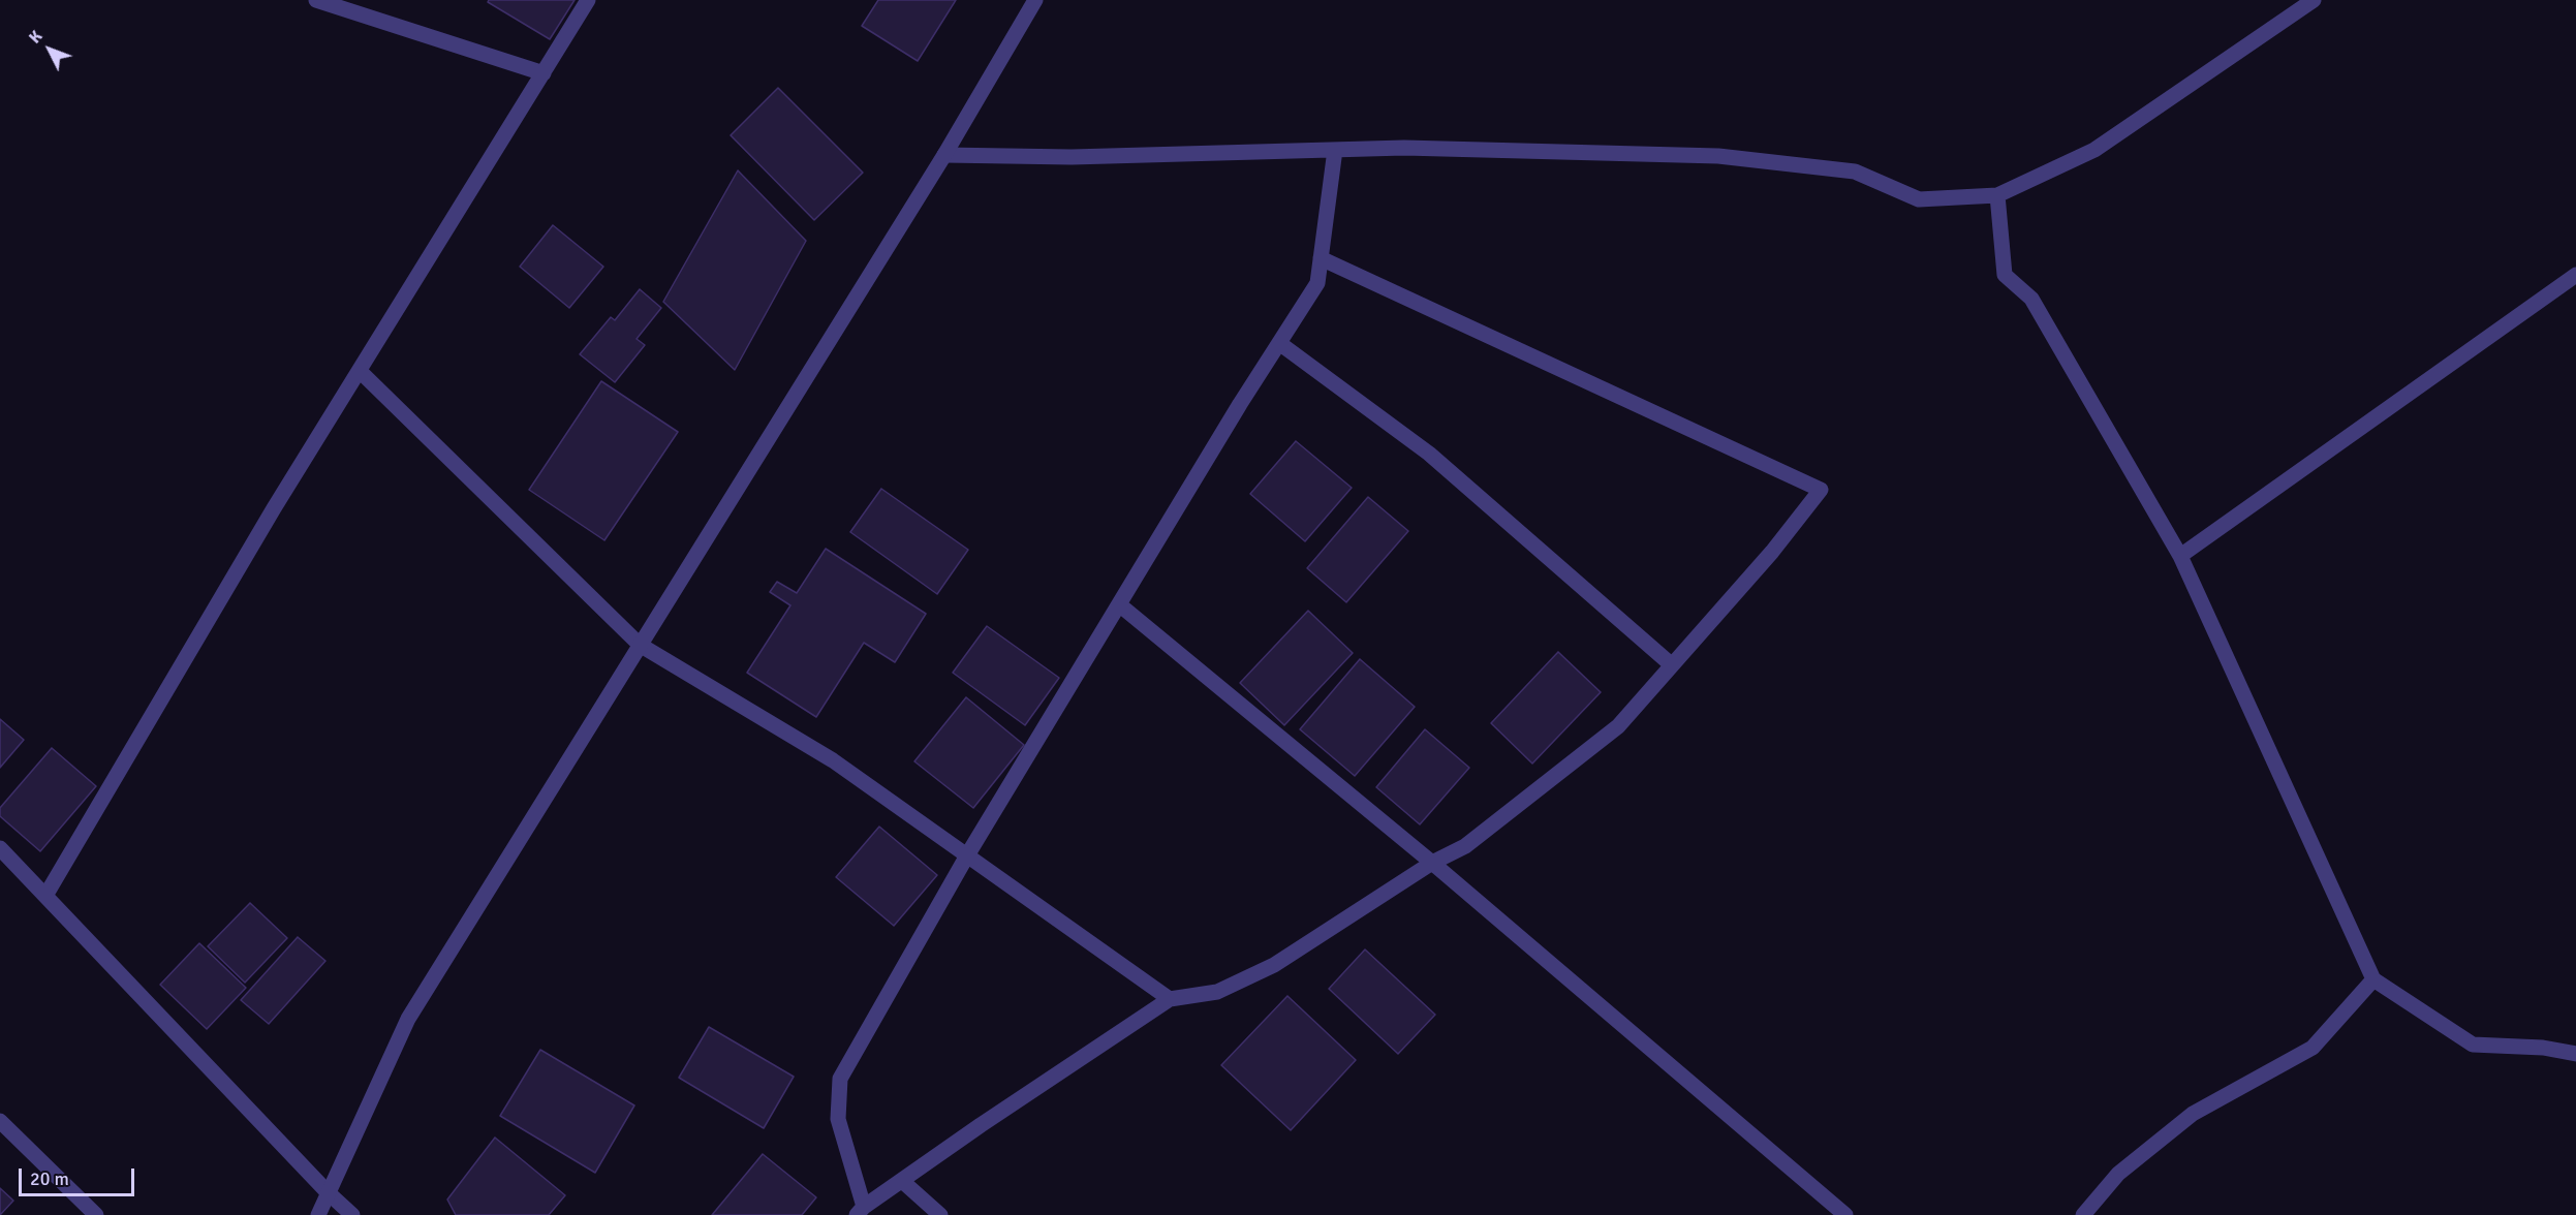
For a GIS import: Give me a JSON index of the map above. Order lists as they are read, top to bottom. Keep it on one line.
{"scale_bar":"20 m","north":"top left"}
